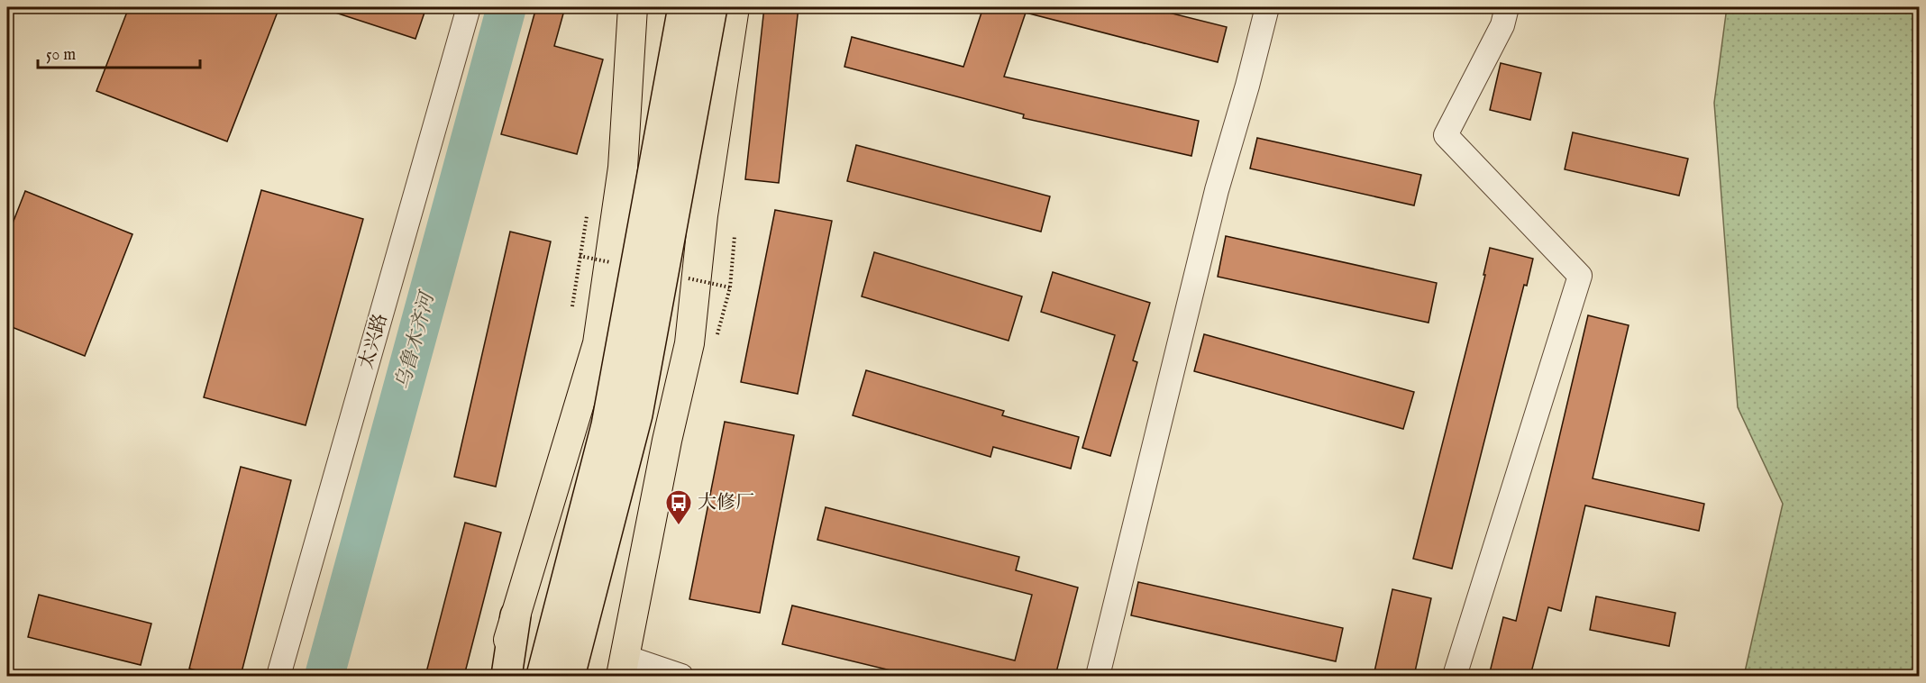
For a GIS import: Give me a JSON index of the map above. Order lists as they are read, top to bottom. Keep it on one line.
{"streets":{"street":["太兴路"]},"water":["乌鲁木齐河"],"places":{"bus stop":["大修厂"]},"scale_bar":"50 m"}
